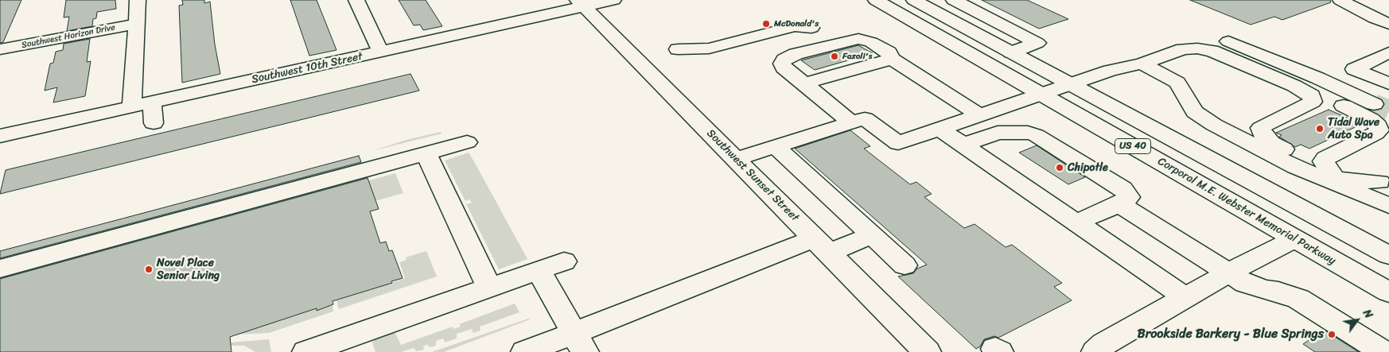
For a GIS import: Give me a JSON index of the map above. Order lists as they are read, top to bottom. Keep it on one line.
{"streets":{"street":["Southwest Horizon Drive","Southwest 10th Street","US 40","Southwest Sunset Street","Corporal M.E. Webster Memorial Parkway"]},"crossings":[["Southwest 10th Street","Southwest Sunset Street"]],"places":["McDonald's","Fazoli's","Tidal Wave Auto Spa","Chipotle","Novel Place Senior Living","Brookside Barkery - Blue Springs"],"north":"top right"}
